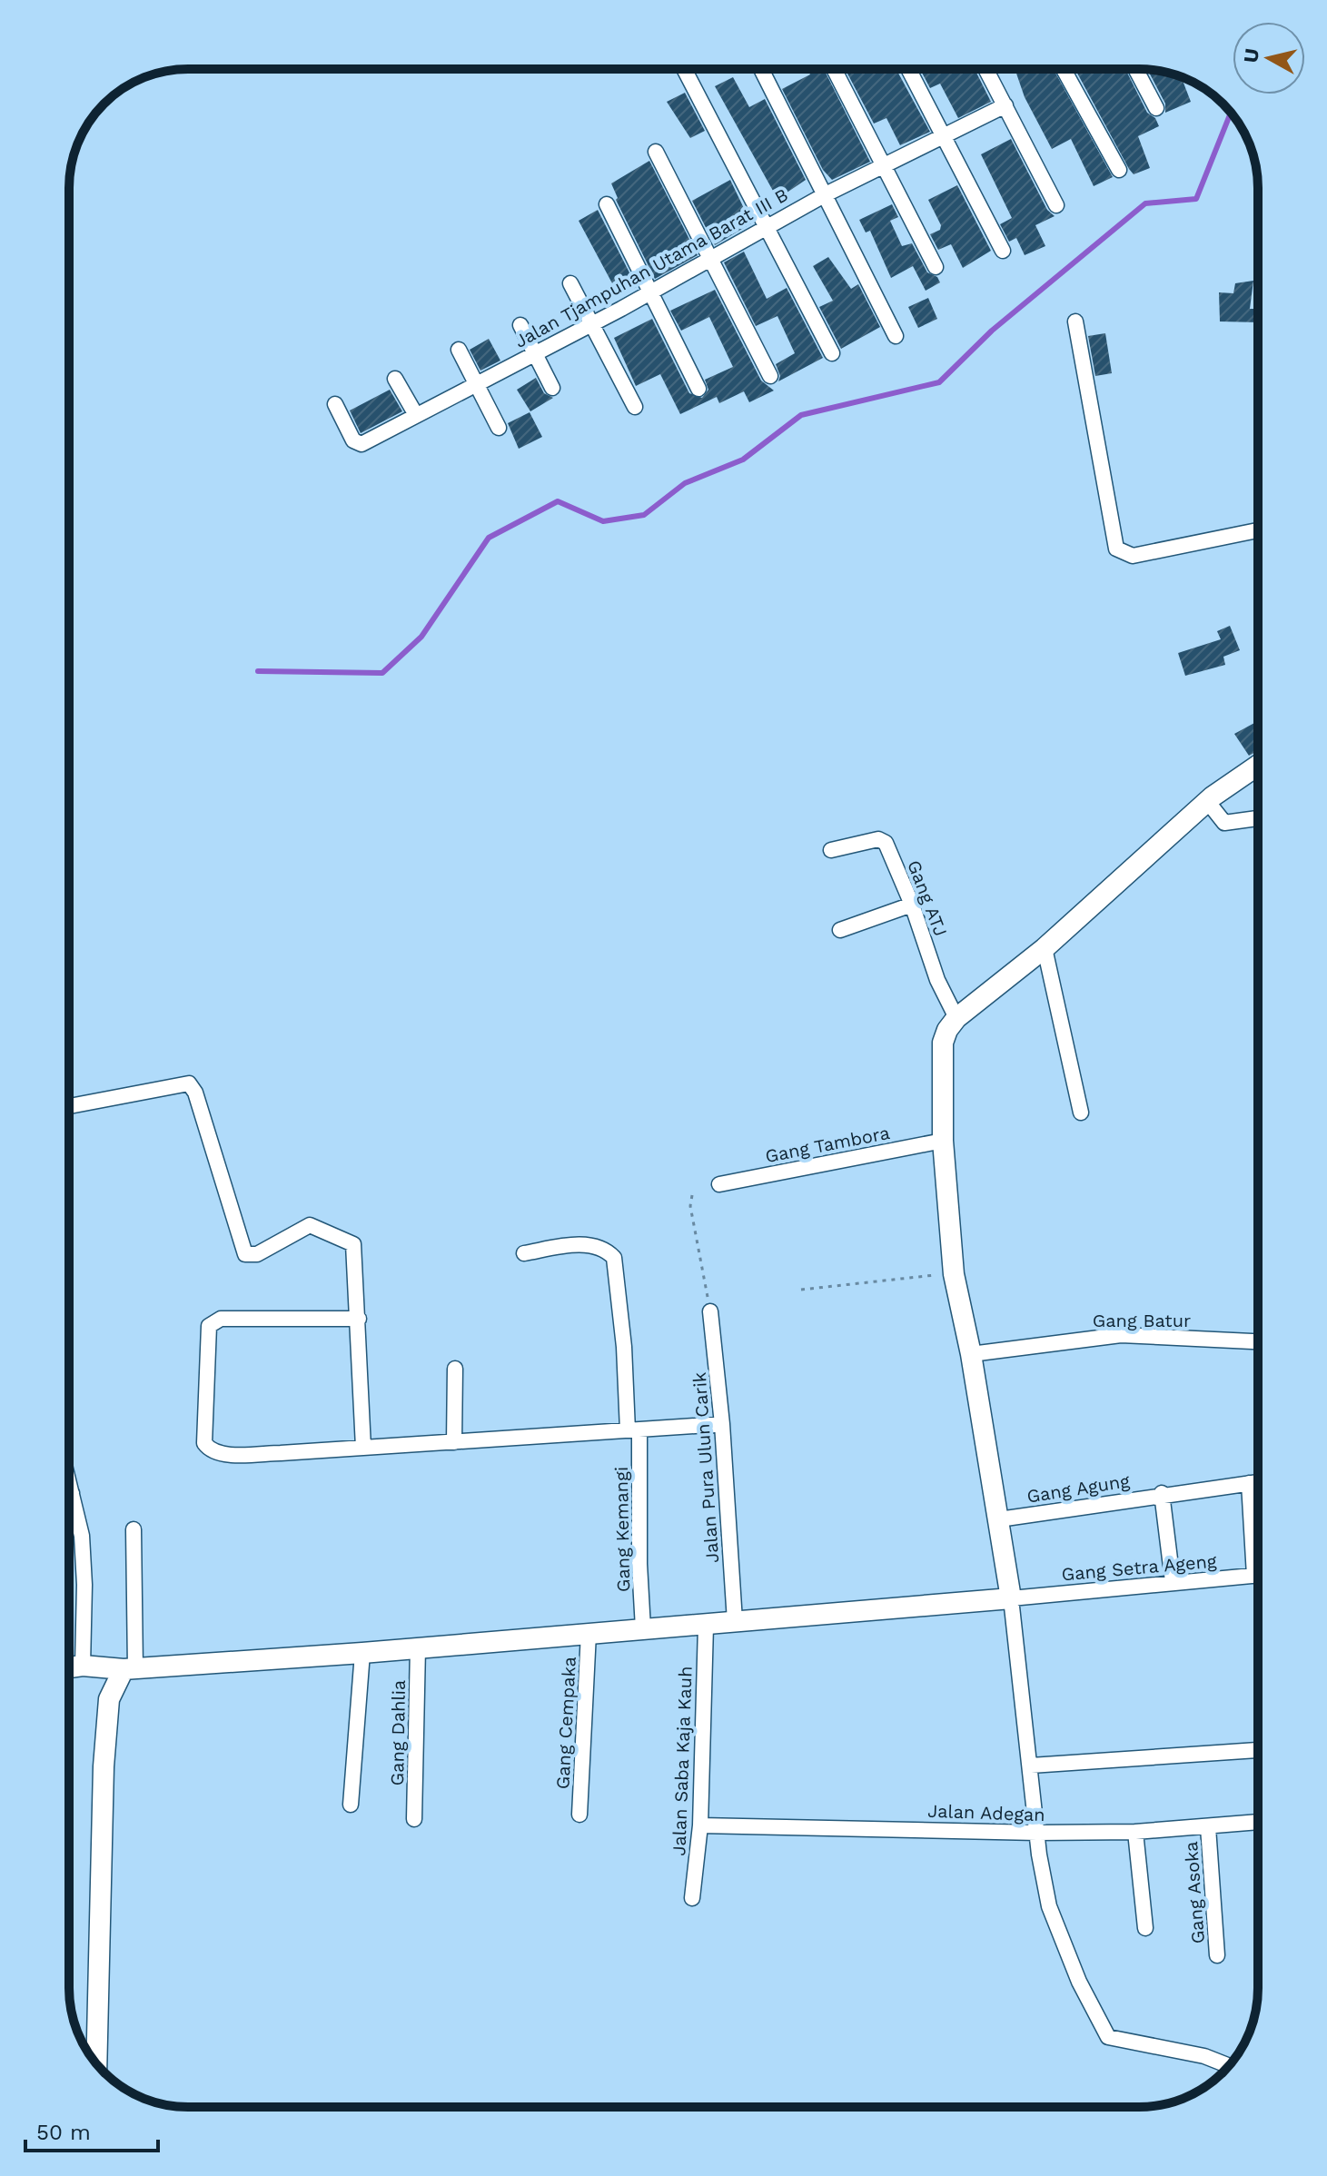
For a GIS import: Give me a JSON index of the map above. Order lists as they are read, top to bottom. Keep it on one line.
{"streets":{"street":["Jalan Tjampuhan Utama Barat III B","Gang ATJ","Gang Tambora","Gang Batur","Jalan Pura Ulun Carik","Gang Agung","Gang Kemangi","Gang Setra Ageng","Gang Cempaka","Gang Dahlia","Jalan Saba Kaja Kauh","Jalan Adegan","Gang Asoka"]},"crossings":[["Jalan Saba Kaja Kauh","Jalan Adegan"],["Jalan Adegan","Gang Asoka"]],"scale_bar":"50 m","north":"left"}
